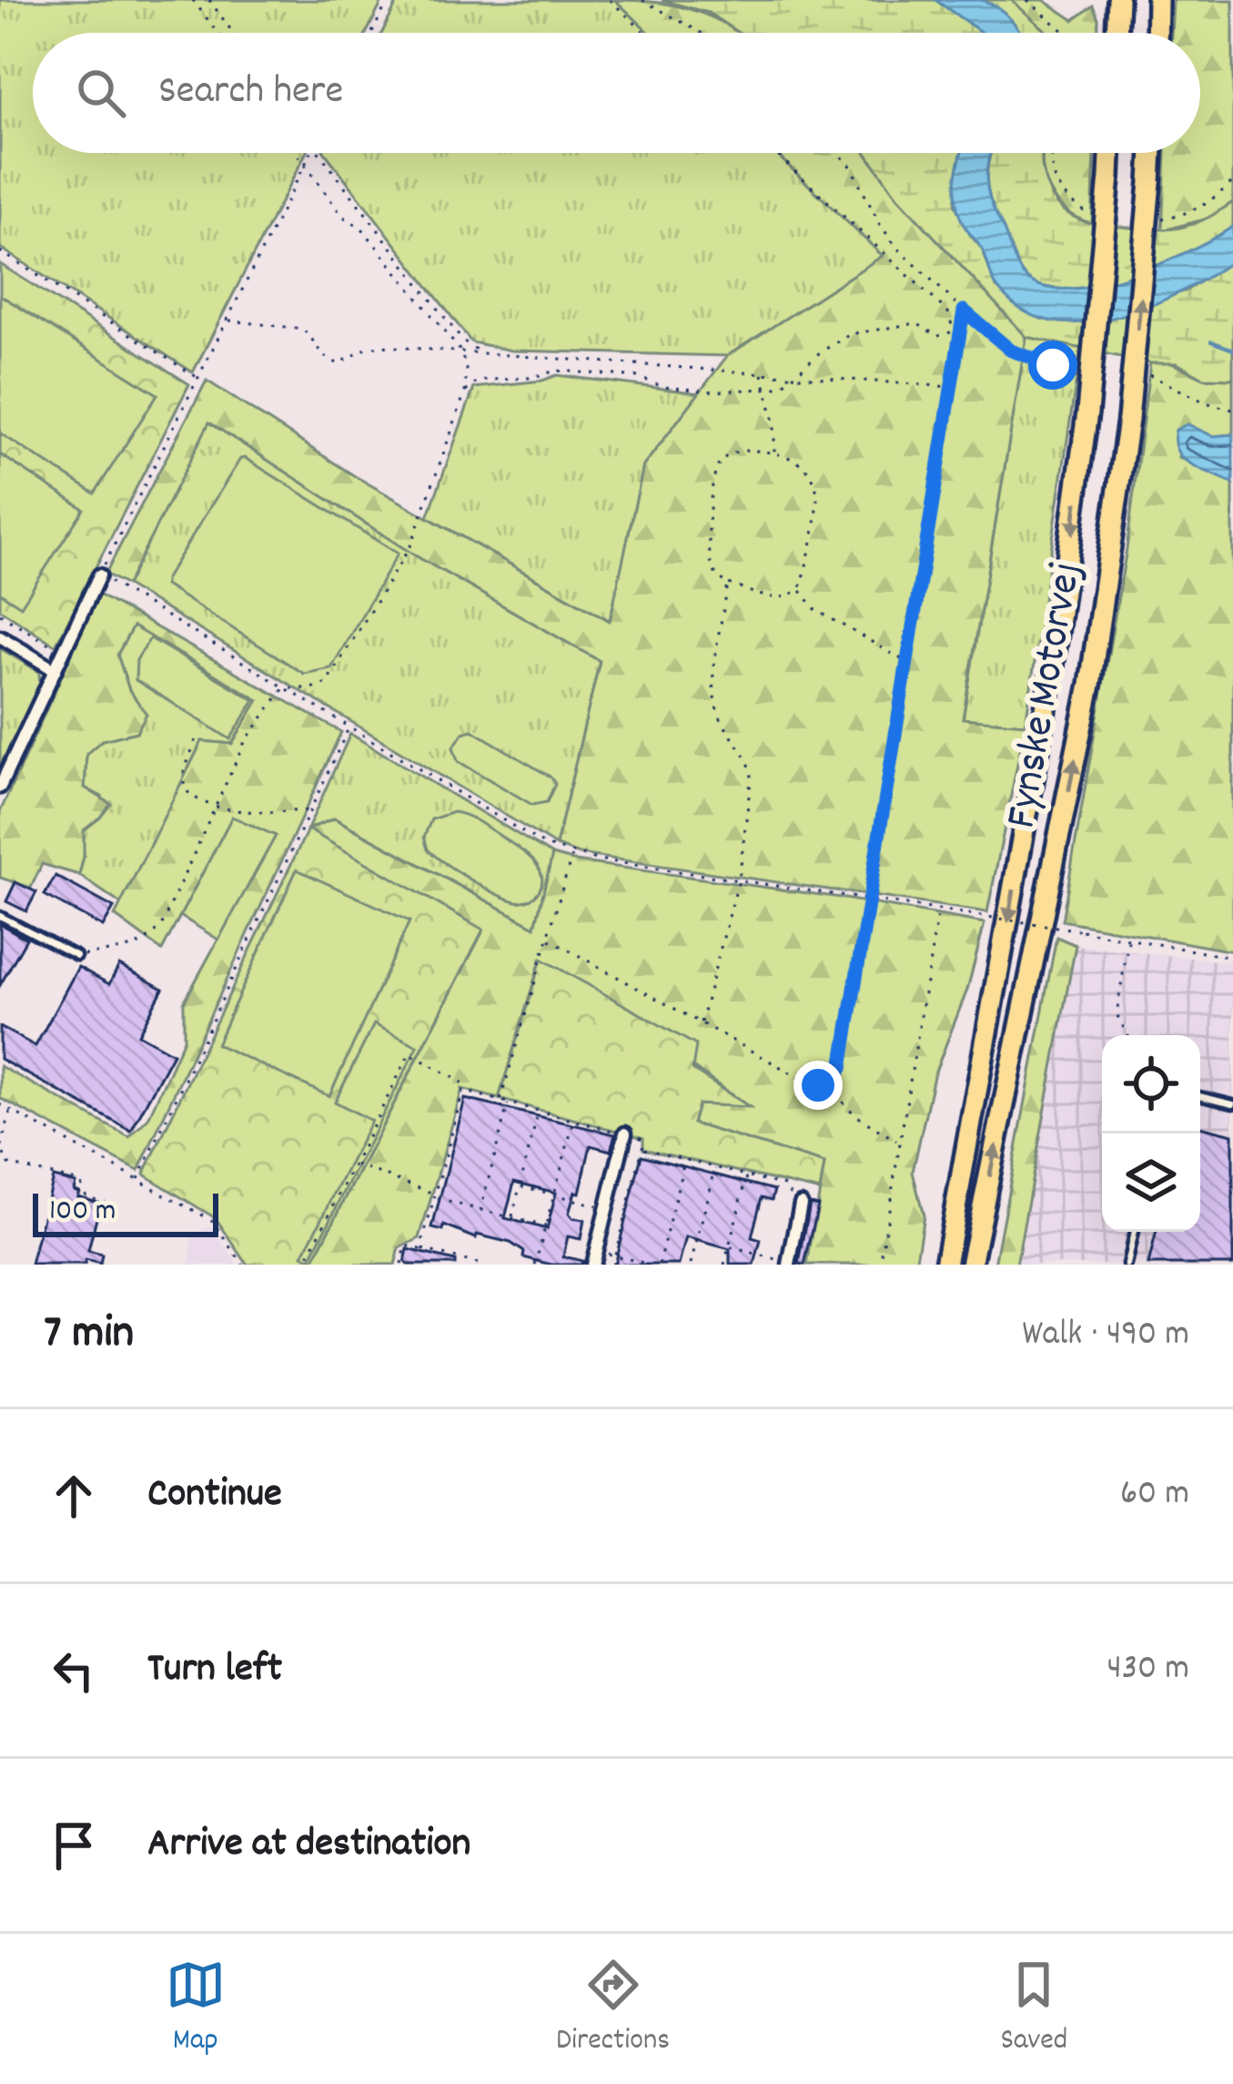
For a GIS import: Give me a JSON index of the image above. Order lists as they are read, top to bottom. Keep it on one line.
{"streets":{"highway":["Fynske Motorvej"]},"scale_bar":"100 m","page":{"search":"Search here","scale":"100 m","heading":["7 min","Walk · 490 m"],"list":[["Continue","60 m"],["Turn left","430 m"],"Arrive at destination"],"nav":["Map","Directions","Saved"]}}
